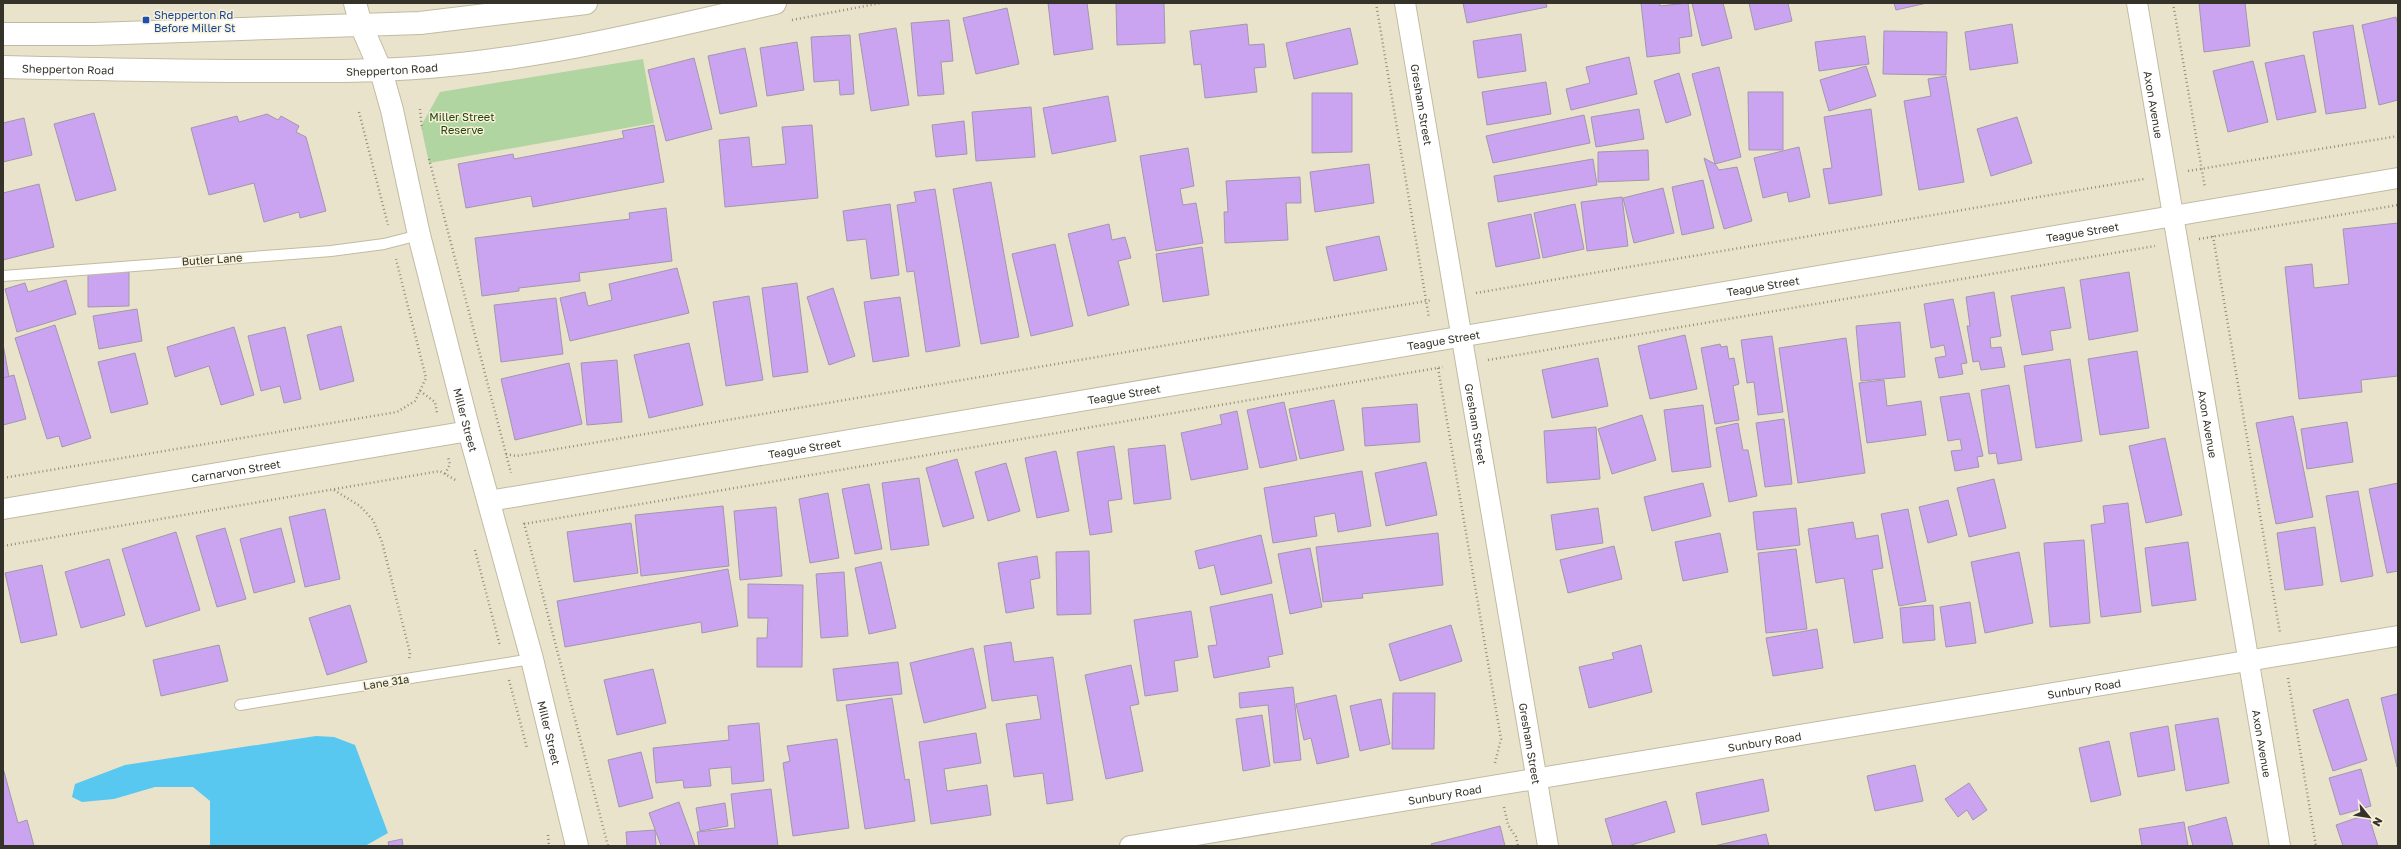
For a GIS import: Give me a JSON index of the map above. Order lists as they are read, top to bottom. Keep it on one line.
{"streets":{"main road":["Shepperton Road","Miller Street"],"street":["Gresham Street","Axon Avenue","Teague Street","Carnarvon Street","Sunbury Road"],"lane":["Butler Lane","Lane 31a"]},"crossings":[["Shepperton Road","Miller Street"],["Gresham Street","Teague Street"],["Gresham Street","Sunbury Road"],["Axon Avenue","Teague Street"],["Axon Avenue","Sunbury Road"],["Teague Street","Miller Street"],["Butler Lane","Miller Street"],["Miller Street","Carnarvon Street"],["Miller Street","Lane 31a"]],"parks":["Miller Street Reserve"],"places":{"transit":["Shepperton Rd Before Miller St"]},"north":"bottom right"}
